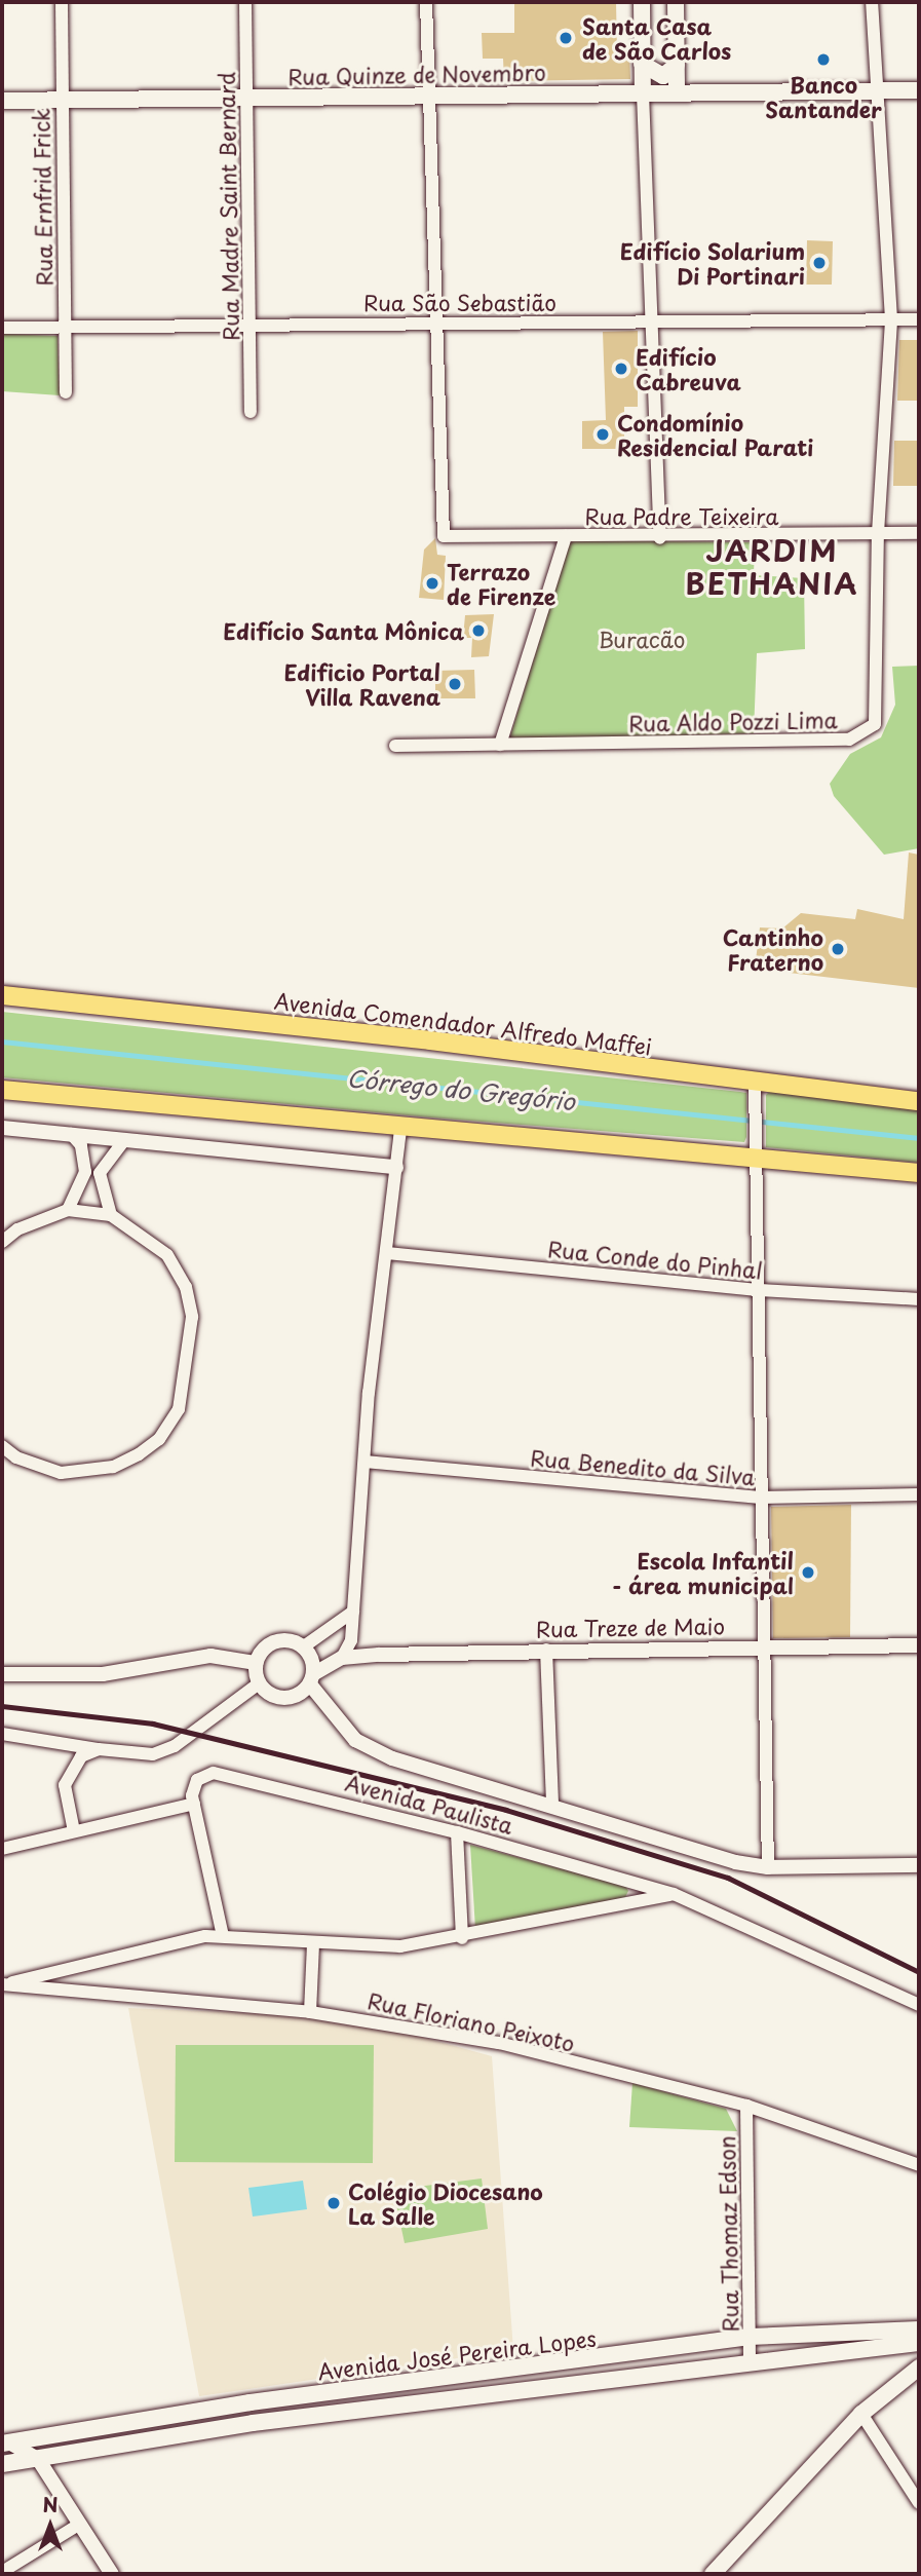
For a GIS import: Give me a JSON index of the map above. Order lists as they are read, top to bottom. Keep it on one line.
{"streets":{"main road":["Rua Quinze de Novembro","Avenida Comendador Alfredo Maffei","Avenida José Pereira Lopes"],"street":["Rua Ernfrid Frick","Rua Madre Saint Bernard","Rua São Sebastião","Rua Padre Teixeira","Rua Aldo Pozzi Lima","Rua Conde do Pinhal","Rua Benedito da Silva","Rua Treze de Maio","Avenida Paulista","Rua Floriano Peixoto","Rua Thomaz Edson"]},"crossings":[["Rua Quinze de Novembro","Rua Ernfrid Frick"],["Rua Quinze de Novembro","Rua Madre Saint Bernard"],["Rua Quinze de Novembro","Rua Aldo Pozzi Lima"],["Rua Ernfrid Frick","Rua São Sebastião"],["Rua Madre Saint Bernard","Rua São Sebastião"],["Rua São Sebastião","Rua Padre Teixeira"],["Rua São Sebastião","Rua Aldo Pozzi Lima"],["Rua Padre Teixeira","Rua Aldo Pozzi Lima"],["Rua Treze de Maio","Avenida Paulista"],["Rua Floriano Peixoto","Rua Thomaz Edson"],["Rua Thomaz Edson","Avenida José Pereira Lopes"]],"districts":["JARDIM BETHANIA"],"water":["Córrego do Gregório"],"parks":["Buracão"],"places":["Santa Casa de São Carlos","Banco Santander","Edifício Solarium Di Portinari","Edifício Cabreuva","Condomínio Residencial Parati","Terrazo de Firenze","Edifício Santa Mônica","Edificio Portal Villa Ravena","Cantinho Fraterno","Escola Infantil - área municipal","Colégio Diocesano La Salle"],"north":"top"}
